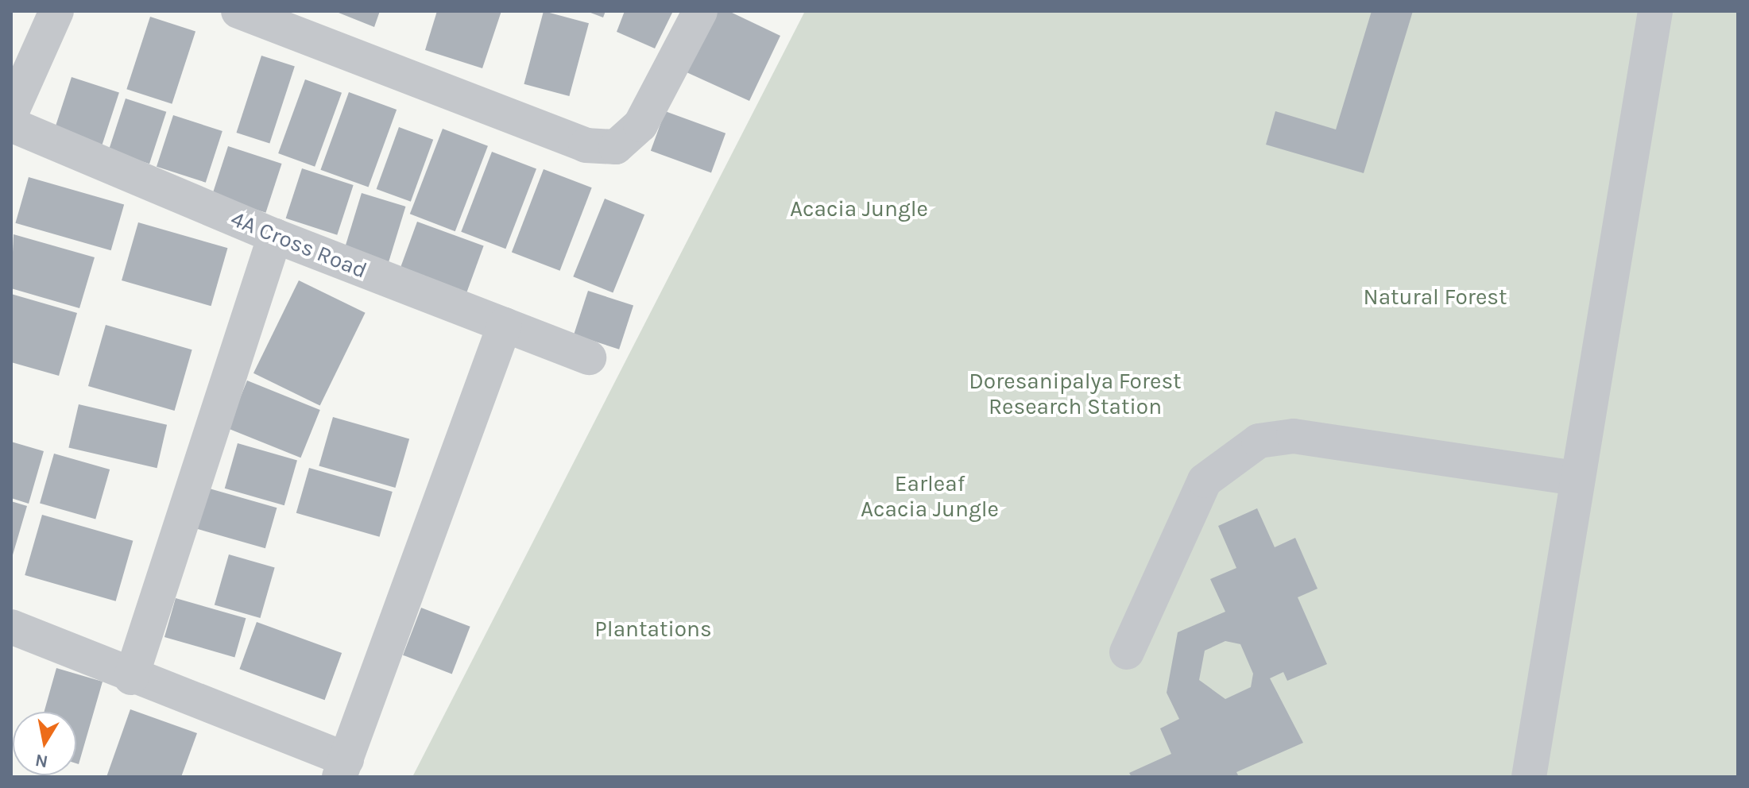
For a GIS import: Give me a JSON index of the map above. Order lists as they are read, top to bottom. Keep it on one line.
{"streets":{"street":["4A Cross Road"]},"parks":["Acacia Jungle","Natural Forest","Doresanipalya Forest Research Station","Earleaf Acacia Jungle","Plantations"],"north":"bottom"}
